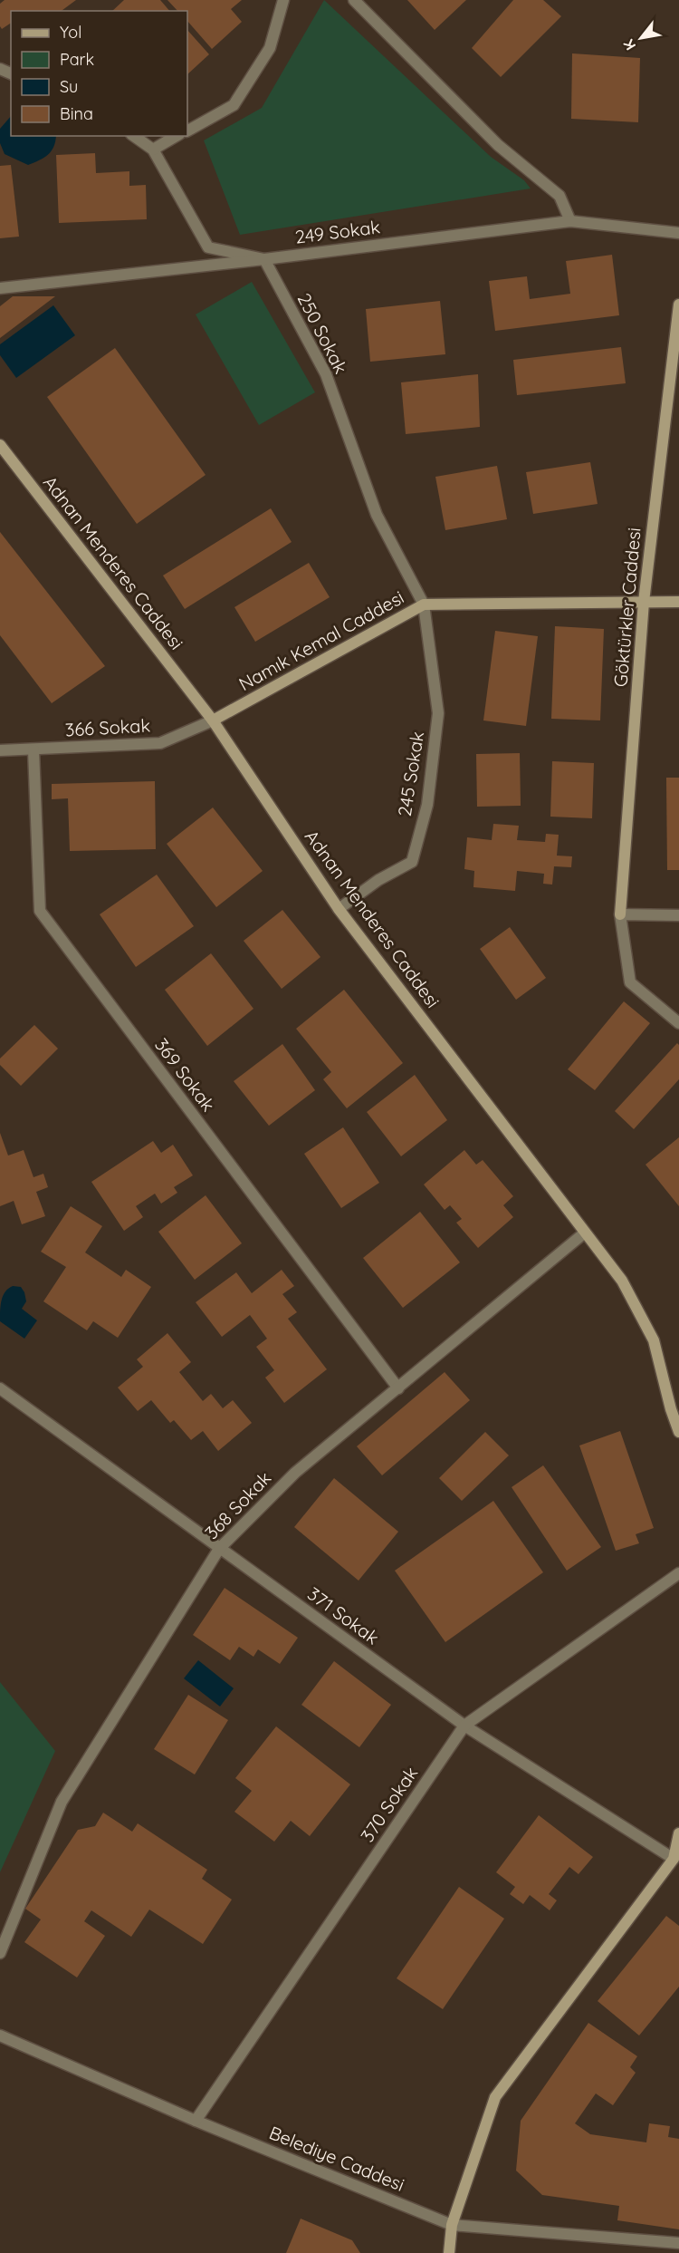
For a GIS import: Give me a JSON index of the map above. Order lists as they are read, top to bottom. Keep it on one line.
{"streets":{"street":["249 Sokak","250 Sokak","Adnan Menderes Caddesi","Göktürkler Caddesi","Namık Kemal Caddesi","366 Sokak","245 Sokak","369 Sokak","368 Sokak","371 Sokak","370 Sokak","Belediye Caddesi"]},"crossings":[["249 Sokak","250 Sokak"],["250 Sokak","Namık Kemal Caddesi"],["250 Sokak","245 Sokak"],["Adnan Menderes Caddesi","Namık Kemal Caddesi"],["Adnan Menderes Caddesi","366 Sokak"],["Adnan Menderes Caddesi","245 Sokak"],["Adnan Menderes Caddesi","368 Sokak"],["Göktürkler Caddesi","Namık Kemal Caddesi"],["Namık Kemal Caddesi","366 Sokak"],["Namık Kemal Caddesi","245 Sokak"],["366 Sokak","369 Sokak"],["369 Sokak","368 Sokak"],["368 Sokak","371 Sokak"],["371 Sokak","370 Sokak"],["370 Sokak","Belediye Caddesi"]],"legend":["Yol","Park","Su","Bina"],"north":"bottom left"}
